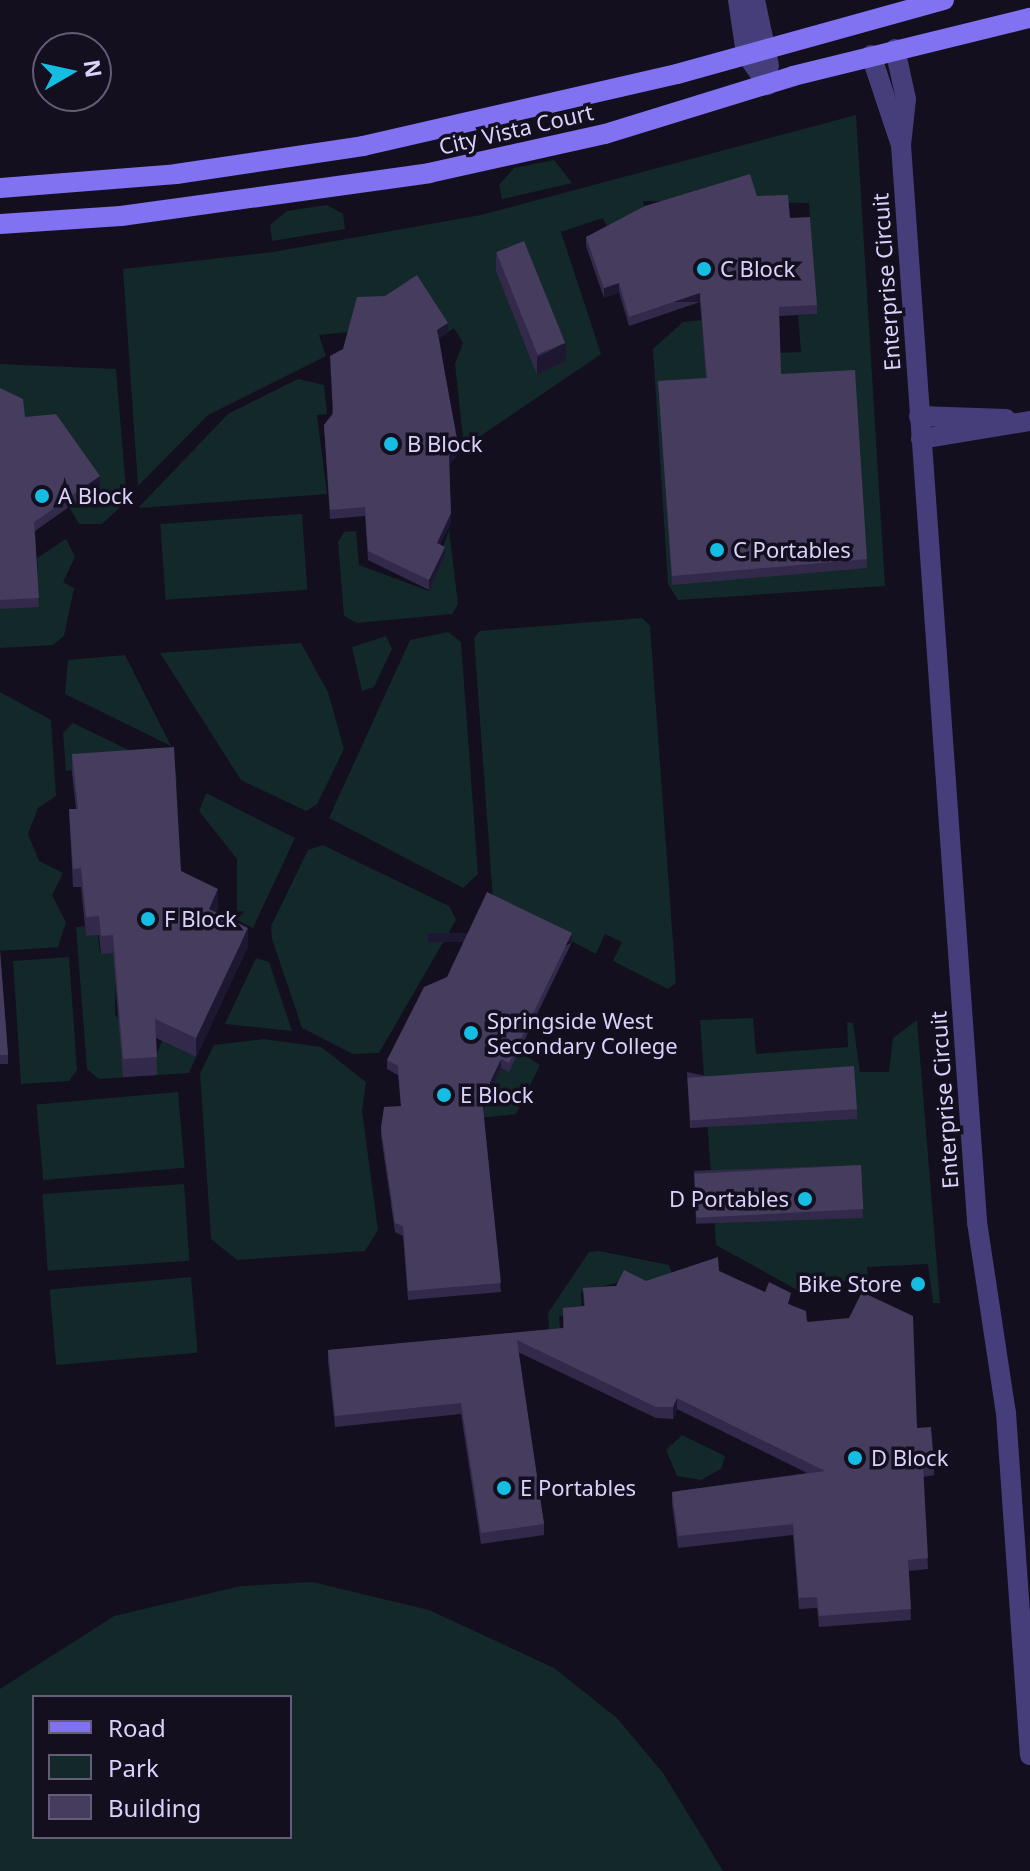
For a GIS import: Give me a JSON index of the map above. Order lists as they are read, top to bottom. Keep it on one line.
{"streets":{"street":["City Vista Court","Enterprise Circuit"]},"crossings":[["City Vista Court","Enterprise Circuit"]],"places":["C Block","B Block","A Block","C Portables","F Block","Springside West Secondary College","E Block","D Portables","Bike Store","D Block","E Portables"],"legend":["Road","Park","Building"],"north":"right"}
